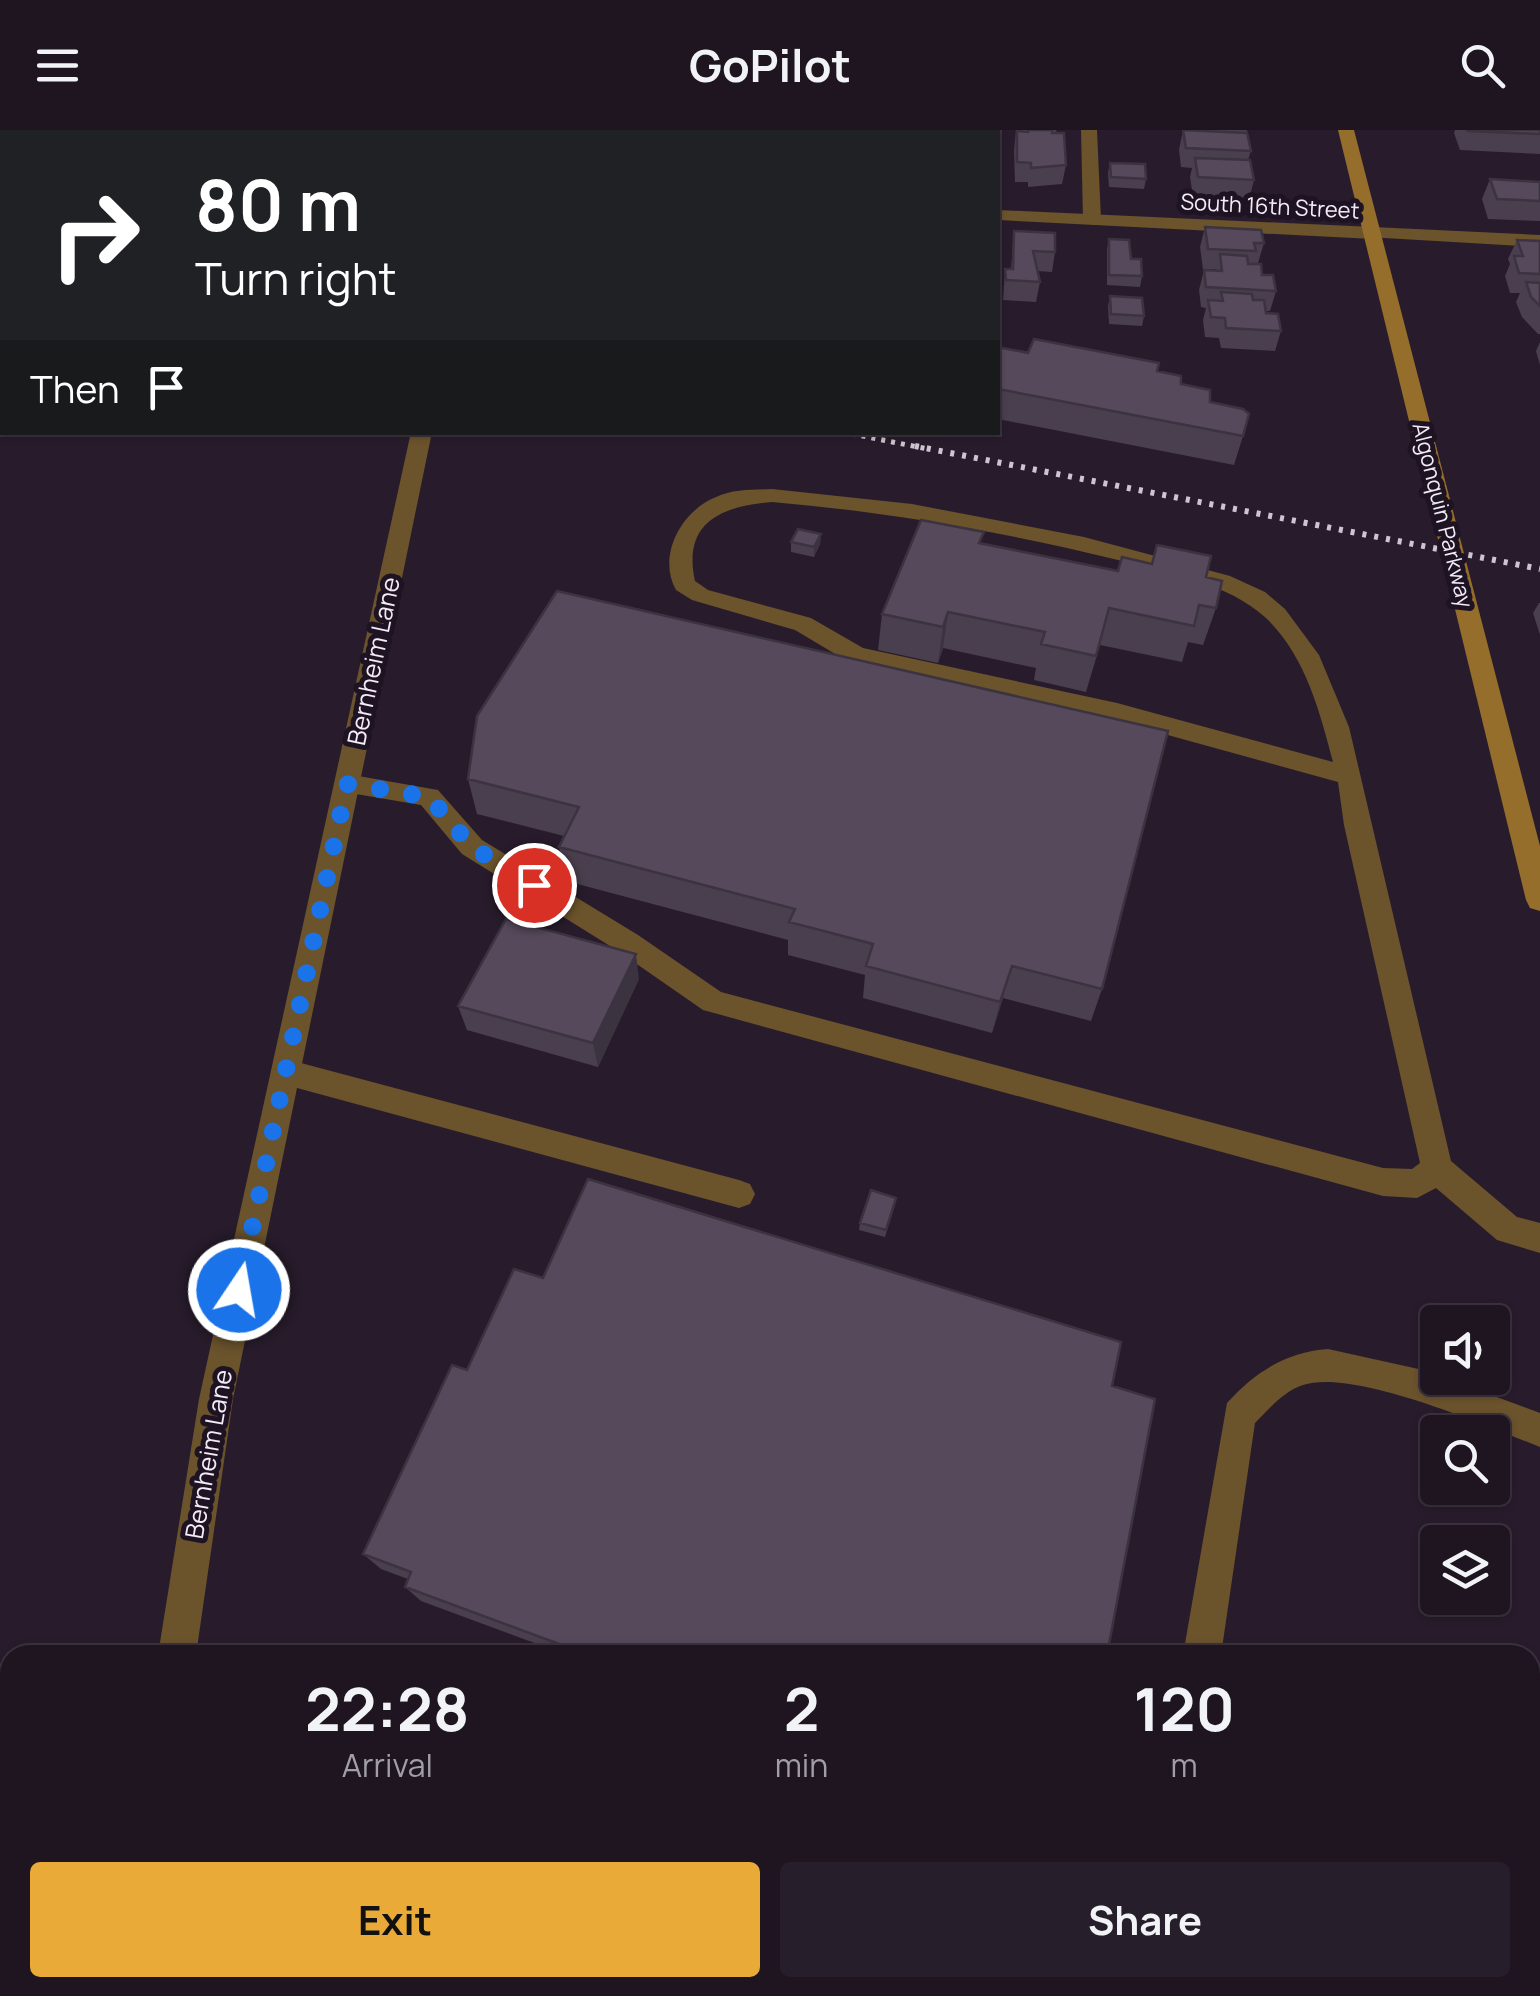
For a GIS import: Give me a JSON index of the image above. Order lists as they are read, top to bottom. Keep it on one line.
{"streets":{"main road":["Algonquin Parkway"],"street":["South 16th Street","Bernheim Lane"]},"crossings":[["South 16th Street","Algonquin Parkway"]],"page":{"header":"GoPilot","turn":["80 m","Turn right"],"then":"Then","eta":["22:28","Arrival","2","min","120","m"],"buttons":["Exit","Share"]}}
